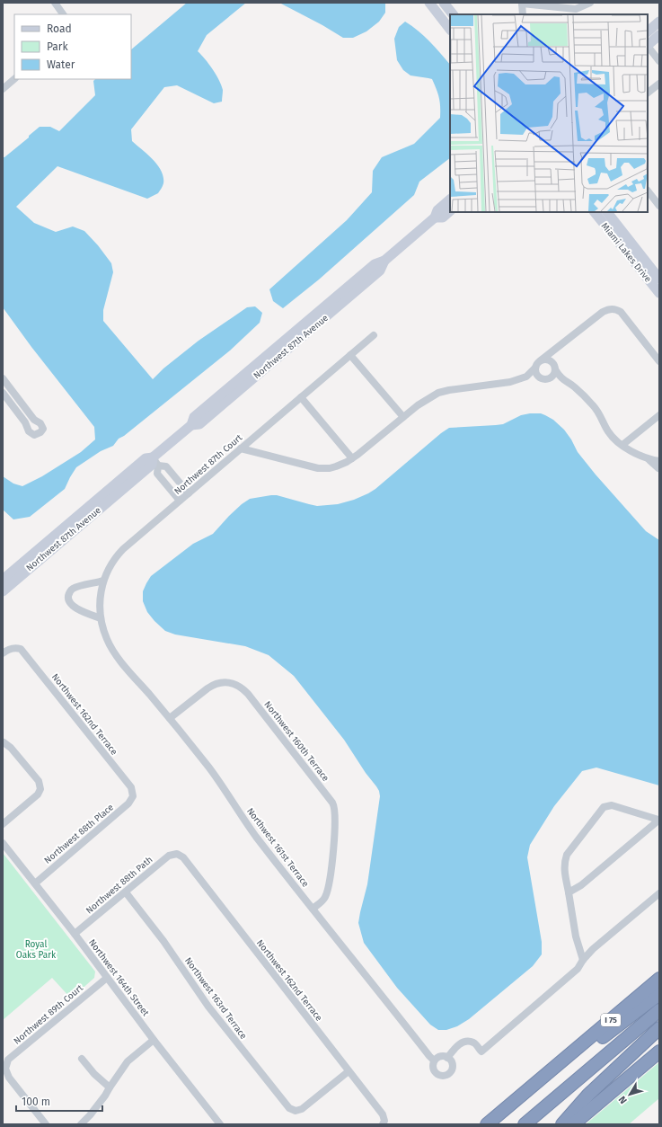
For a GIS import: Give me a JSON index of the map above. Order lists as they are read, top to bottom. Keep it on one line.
{"streets":{"highway":["I 75"],"street":["Miami Lakes Drive","Northwest 87th Avenue","Northwest 87th Court","Northwest 162nd Terrace","Northwest 160th Terrace","Northwest 88th Place","Northwest 161st Terrace","Northwest 88th Path","Northwest 164th Street","Northwest 163rd Terrace","Northwest 89th Court"]},"crossings":[["Northwest 87th Court","Northwest 161st Terrace"],["Northwest 162nd Terrace","Northwest 88th Place"],["Northwest 162nd Terrace","Northwest 88th Path"],["Northwest 162nd Terrace","Northwest 163rd Terrace"],["Northwest 160th Terrace","Northwest 161st Terrace"],["Northwest 88th Place","Northwest 164th Street"],["Northwest 88th Path","Northwest 164th Street"],["Northwest 88th Path","Northwest 163rd Terrace"],["Northwest 164th Street","Northwest 89th Court"]],"parks":["Royal Oaks Park"],"legend":["Road","Park","Water"],"scale_bar":"100 m","north":"bottom left"}
